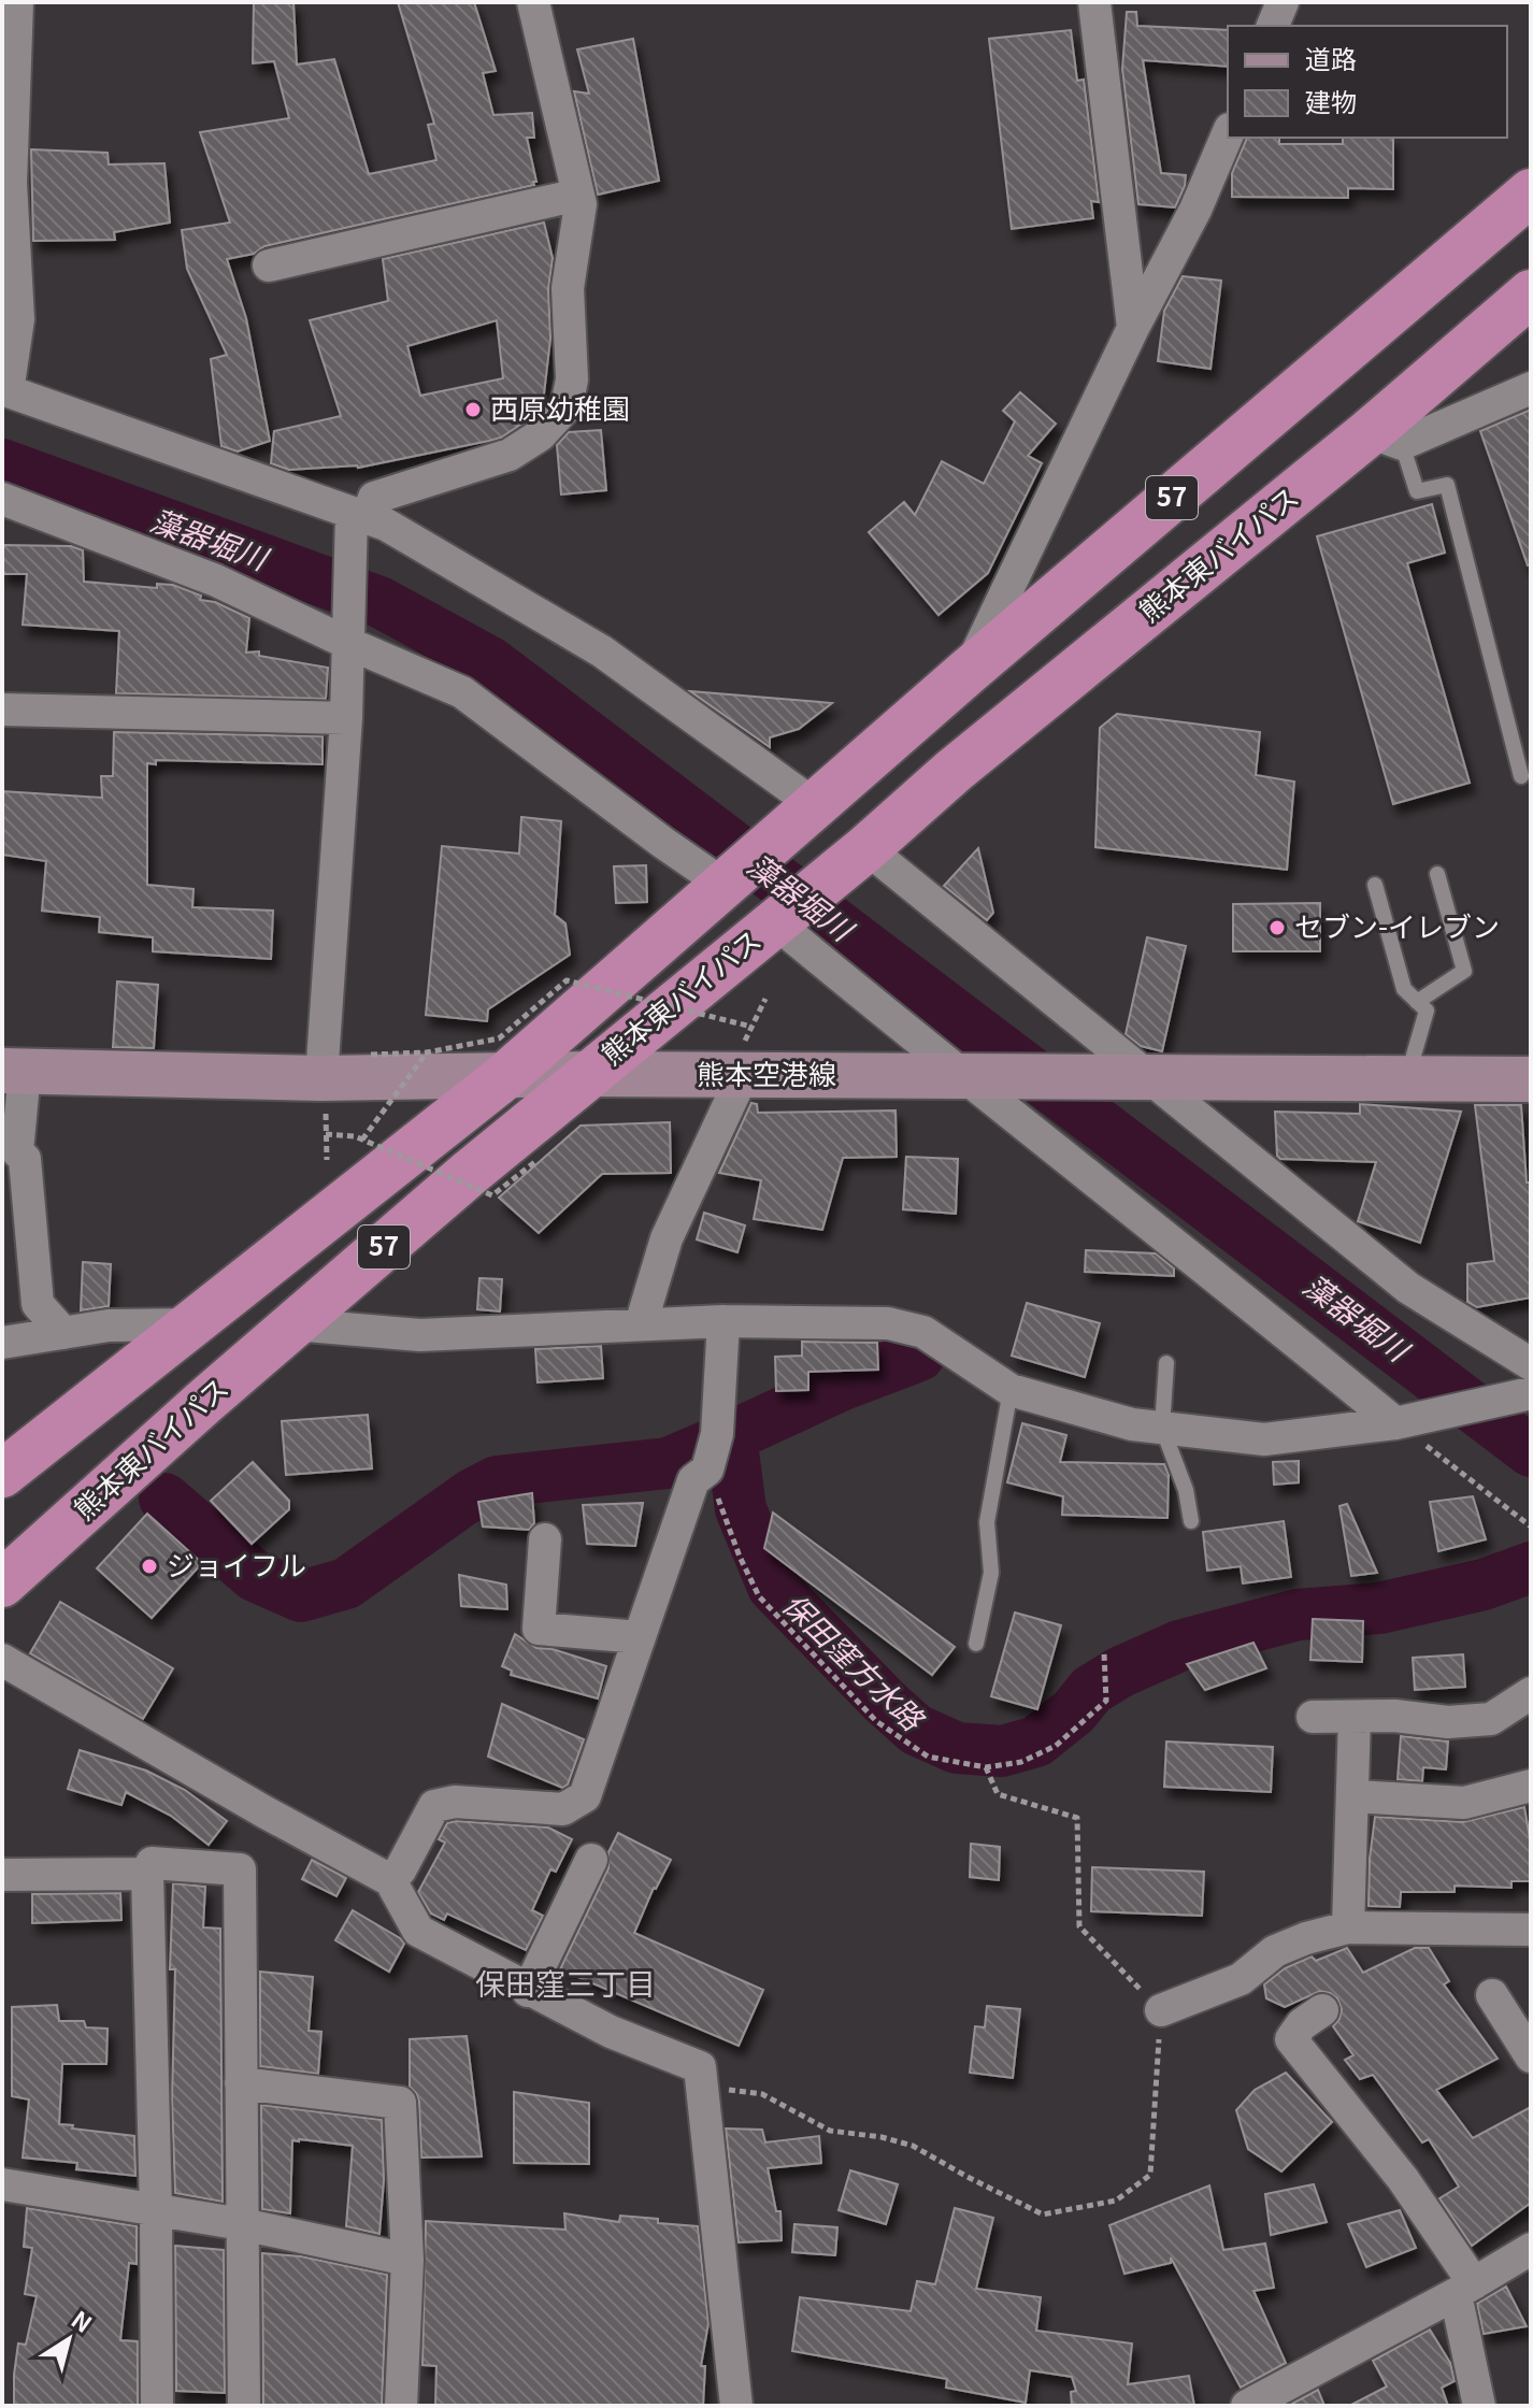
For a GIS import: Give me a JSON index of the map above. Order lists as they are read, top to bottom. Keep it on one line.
{"streets":{"highway":["57","熊本東バイパス"],"main road":["熊本空港線"]},"crossings":[["熊本東バイパス","熊本空港線"]],"districts":["保田窪三丁目"],"water":["藻器堀川","保田窪方水路"],"places":["西原幼稚園","セブン-イレブン","ジョイフル"],"legend":["道路","建物"],"north":"top right"}
